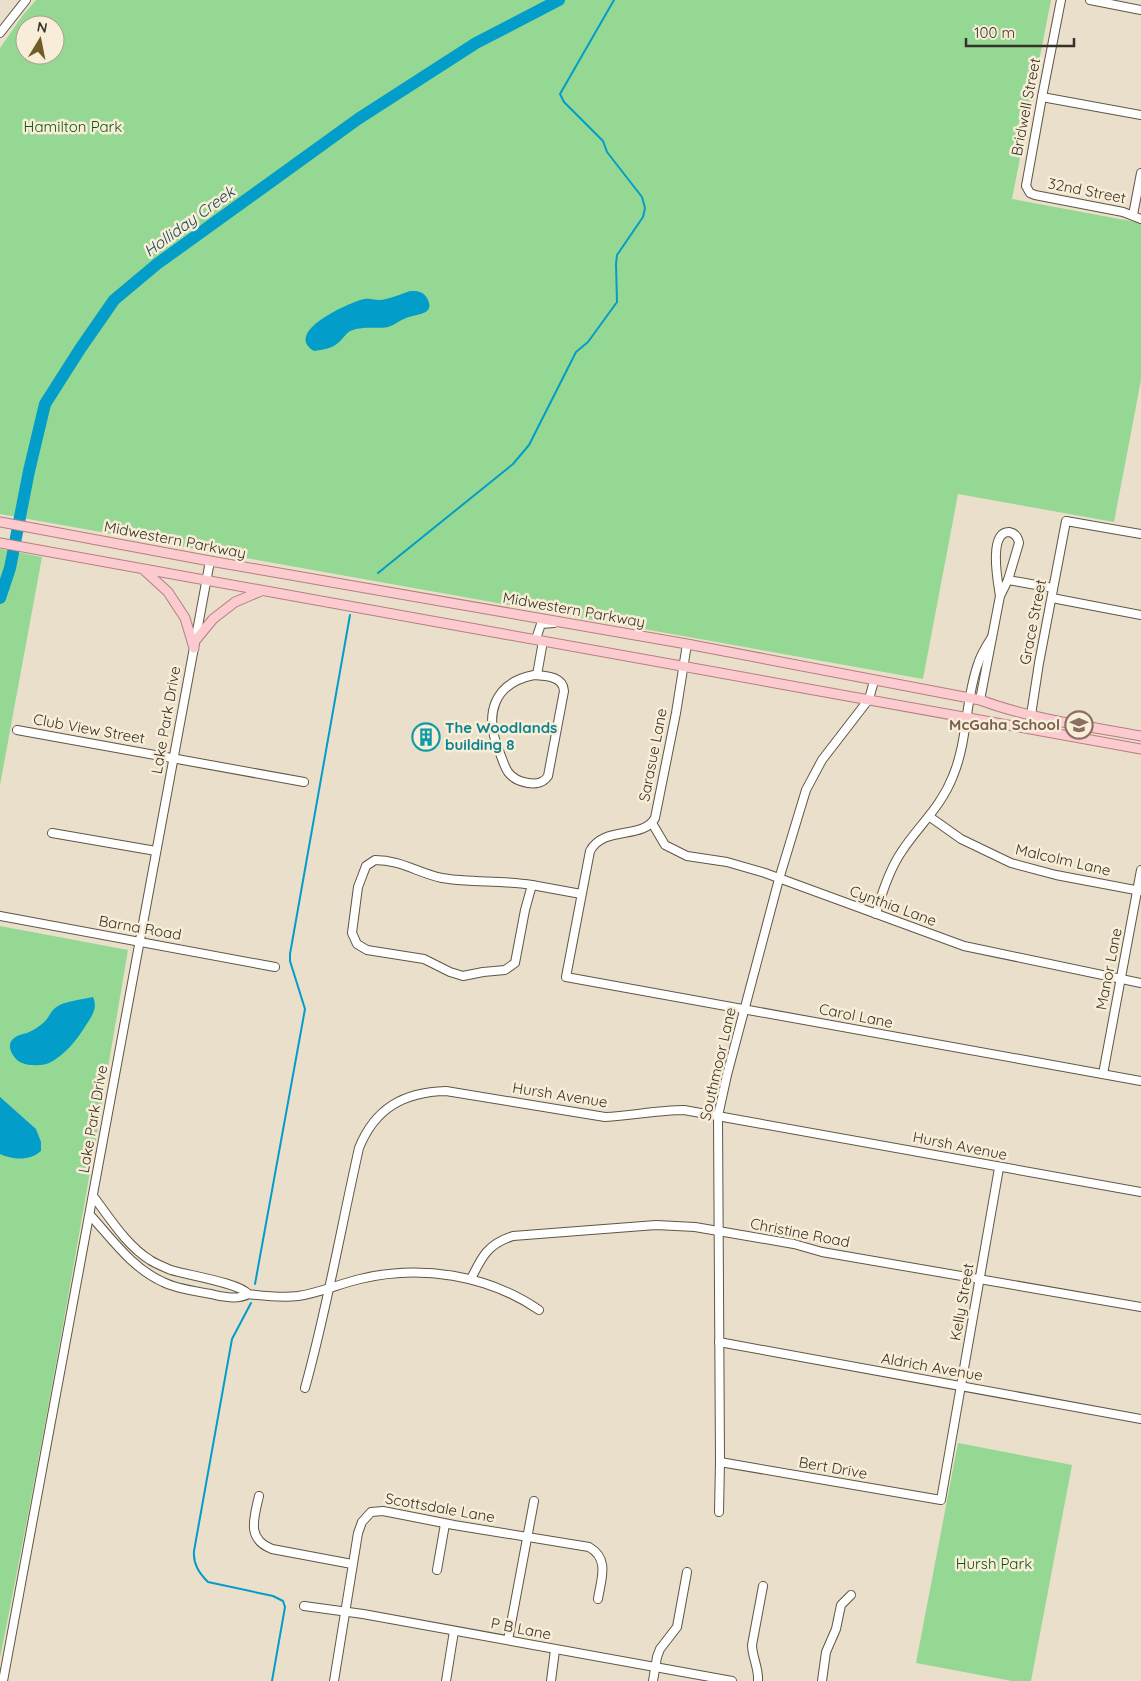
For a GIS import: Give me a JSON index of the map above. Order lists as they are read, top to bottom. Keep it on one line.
{"streets":{"main road":["Midwestern Parkway"],"street":["Bridwell Street","32nd Street","Grace Street","Lake Park Drive","Club View Street","Sarasue Lane","Malcolm Lane","Cynthia Lane","Barna Road","Manor Lane","Carol Lane","Southmoor Lane","Hursh Avenue","Christine Road","Kelly Street","Aldrich Avenue","Bert Drive","Scottsdale Lane","P B Lane"]},"crossings":[["Bridwell Street","32nd Street"],["Midwestern Parkway","Grace Street"],["Midwestern Parkway","Lake Park Drive"],["Midwestern Parkway","Sarasue Lane"],["Midwestern Parkway","Southmoor Lane"],["Lake Park Drive","Club View Street"],["Lake Park Drive","Barna Road"],["Sarasue Lane","Cynthia Lane"],["Sarasue Lane","Carol Lane"],["Malcolm Lane","Manor Lane"],["Cynthia Lane","Manor Lane"],["Cynthia Lane","Southmoor Lane"],["Manor Lane","Carol Lane"],["Carol Lane","Southmoor Lane"],["Southmoor Lane","Hursh Avenue"],["Southmoor Lane","Christine Road"],["Southmoor Lane","Aldrich Avenue"],["Southmoor Lane","Bert Drive"],["Hursh Avenue","Kelly Street"],["Christine Road","Kelly Street"],["Kelly Street","Aldrich Avenue"],["Kelly Street","Bert Drive"],["Scottsdale Lane","P B Lane"]],"water":["Holliday Creek"],"parks":["Hamilton Park","Hursh Park"],"places":{"school or university":["McGaha School"],"building":["The Woodlands building 8"]},"scale_bar":"100 m","north":"top"}
